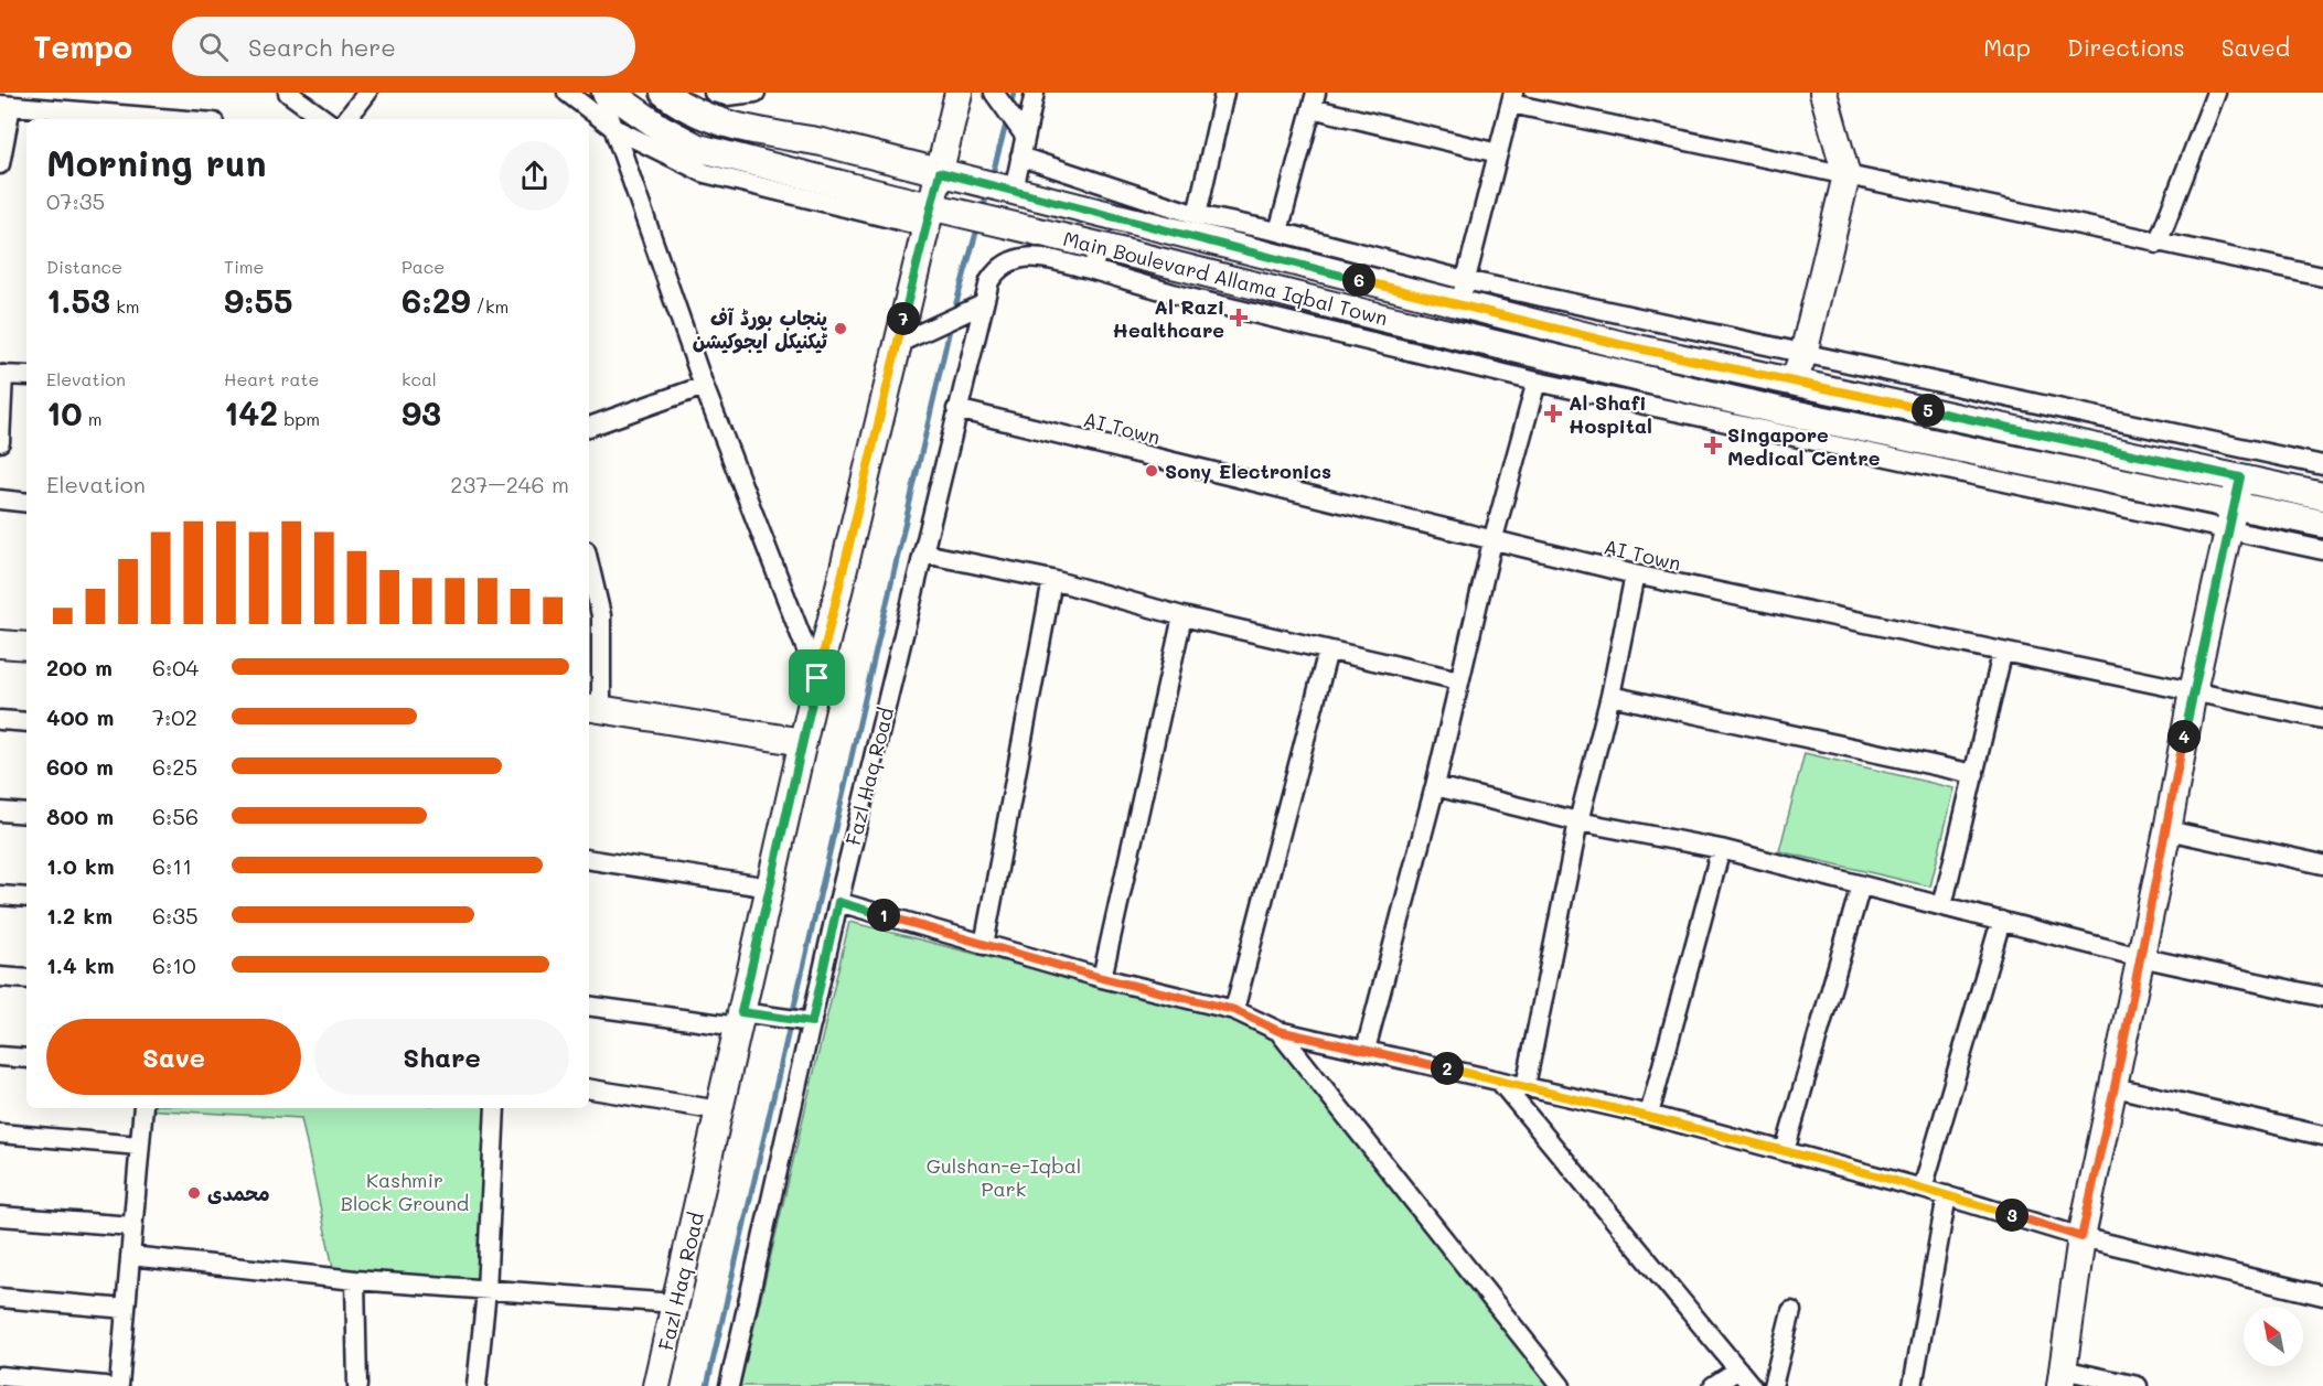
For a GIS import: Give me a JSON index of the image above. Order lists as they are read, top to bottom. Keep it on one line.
{"streets":{"main road":["Main Boulevard Allama Iqbal Town","Fazl Haq Road"],"street":["AI Town"]},"crossings":[["Main Boulevard Allama Iqbal Town","Fazl Haq Road"],["AI Town","Fazl Haq Road"]],"parks":["Gulshan-e-Iqbal Park","Kashmir Block Ground"],"places":{"health":["Al Razi Healthcare","Al Shafi Hospital","Singapore Medical Centre"],"other":["پنجاب بورڈ آف ٹیکنیکل ایجوکیشن","Sony Electronics","محمدی"]},"north":"top left","page":{"header":"Tempo","search":"Search here","nav":["Map","Directions","Saved"],"heading":["Morning run","07:35"],"stats":[["Distance","1.53 km"],["Time","9:55"],["Pace","6:29 /km"],["Elevation","10 m"],["Heart rate","142 bpm"],["kcal","93"]],"pins":["6","7","5","4","1","2","3"],"chart":["Elevation","237–246 m"],"list":[{"name":"200 m","note":"6:04"},{"name":"400 m","note":"7:02"},{"name":"600 m","note":"6:25"},{"name":"800 m","note":"6:56"},{"name":"1.0 km","note":"6:11"},{"name":"1.2 km","note":"6:35"},{"name":"1.4 km","note":"6:10"}],"buttons":["Save","Share"]}}
